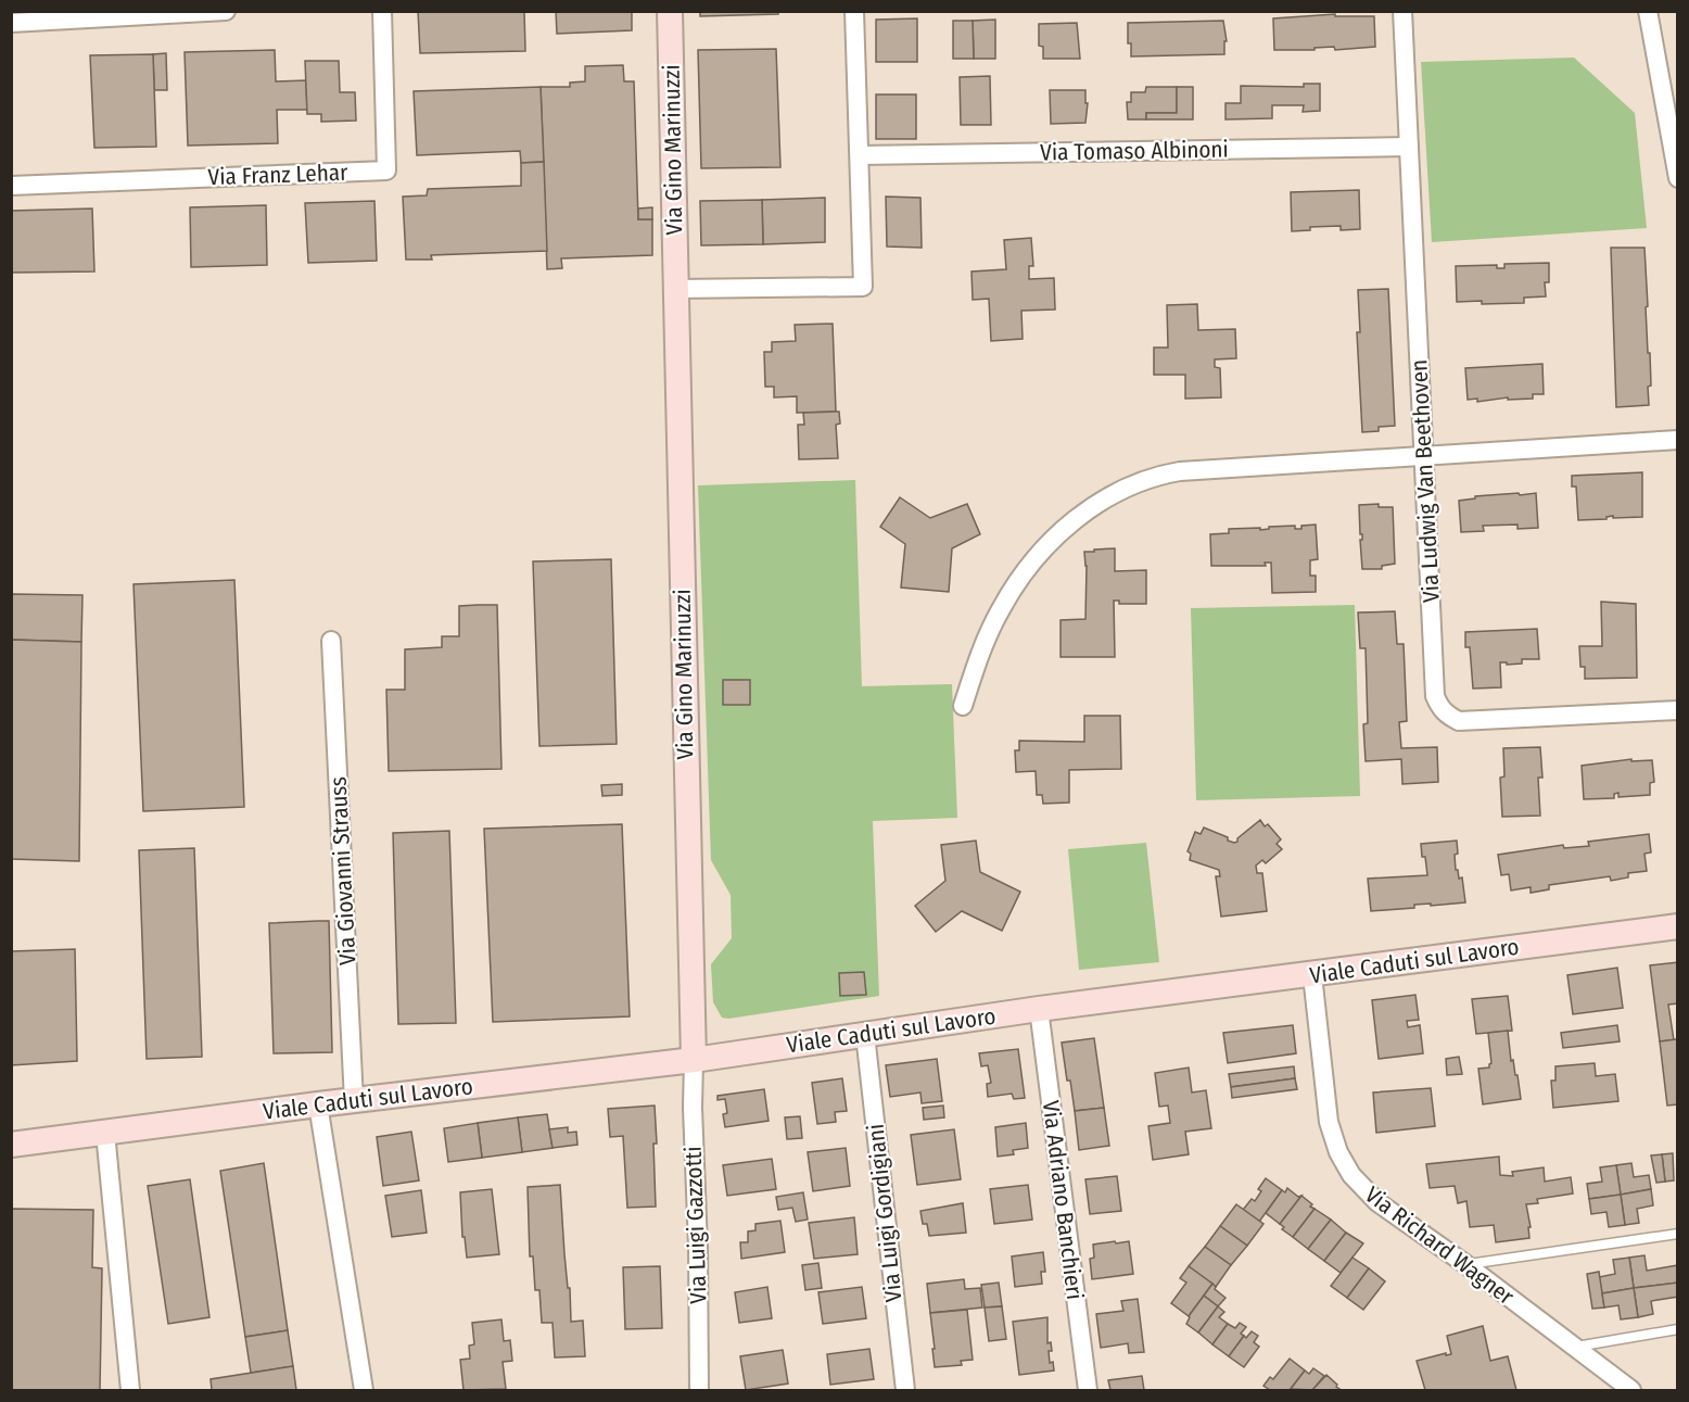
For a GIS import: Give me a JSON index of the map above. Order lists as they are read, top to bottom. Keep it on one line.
{"streets":{"street":["Via Gino Marinuzzi","Via Tomaso Albinoni","Via Franz Lehar","Via Ludwig Van Beethoven","Via Giovanni Strauss","Viale Caduti sul Lavoro","Via Adriano Banchieri","Via Luigi Gordigiani","Via Luigi Gazzotti","Via Richard Wagner"]},"crossings":[["Via Gino Marinuzzi","Viale Caduti sul Lavoro"],["Via Gino Marinuzzi","Via Luigi Gazzotti"],["Via Tomaso Albinoni","Via Ludwig Van Beethoven"],["Via Giovanni Strauss","Viale Caduti sul Lavoro"],["Viale Caduti sul Lavoro","Via Adriano Banchieri"],["Viale Caduti sul Lavoro","Via Luigi Gordigiani"],["Viale Caduti sul Lavoro","Via Luigi Gazzotti"],["Viale Caduti sul Lavoro","Via Richard Wagner"]]}
